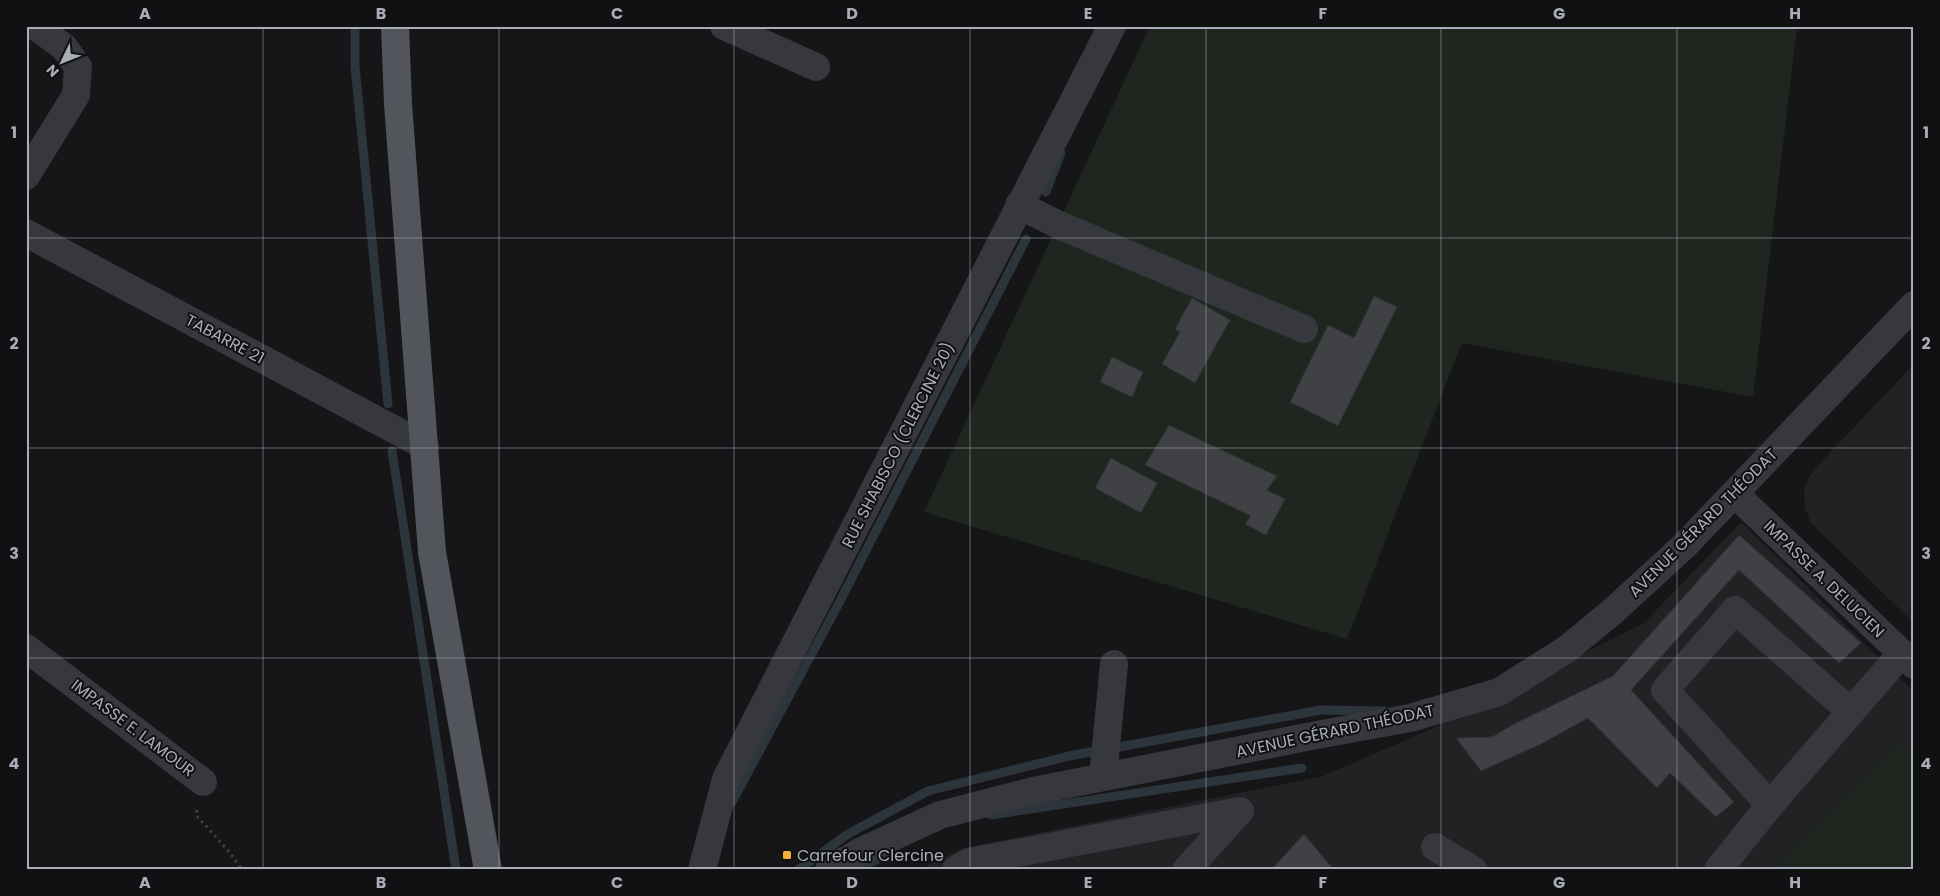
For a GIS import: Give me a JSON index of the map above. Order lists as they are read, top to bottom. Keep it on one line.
{"streets":{"street":["TABARRE 21","RUE SHABISCO (CLERCINE 20)","AVENUE GÉRARD THÉODAT","IMPASSE A. DELUCIEN","IMPASSE E. LAMOUR"]},"crossings":[["AVENUE GÉRARD THÉODAT","IMPASSE A. DELUCIEN"]],"places":{"transit":["Carrefour Clercine"]},"north":"bottom left","grid":{"columns":["A","B","C","D","E","F","G","H"],"rows":["1","2","3","4"]}}
